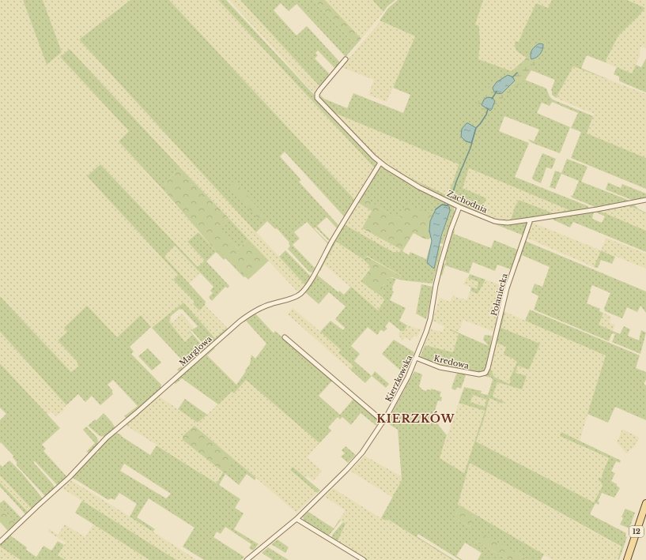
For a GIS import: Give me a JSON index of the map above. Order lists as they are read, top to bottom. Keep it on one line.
{"streets":{"main road":["12"],"street":["Zachodnia","Połaniecka","Marglowa","Kredowa","Kierzkowska"]},"crossings":[["Zachodnia","Połaniecka"],["Zachodnia","Marglowa"],["Zachodnia","Kierzkowska"],["Połaniecka","Kredowa"],["Kredowa","Kierzkowska"]],"districts":["KIERZKÓW"]}
